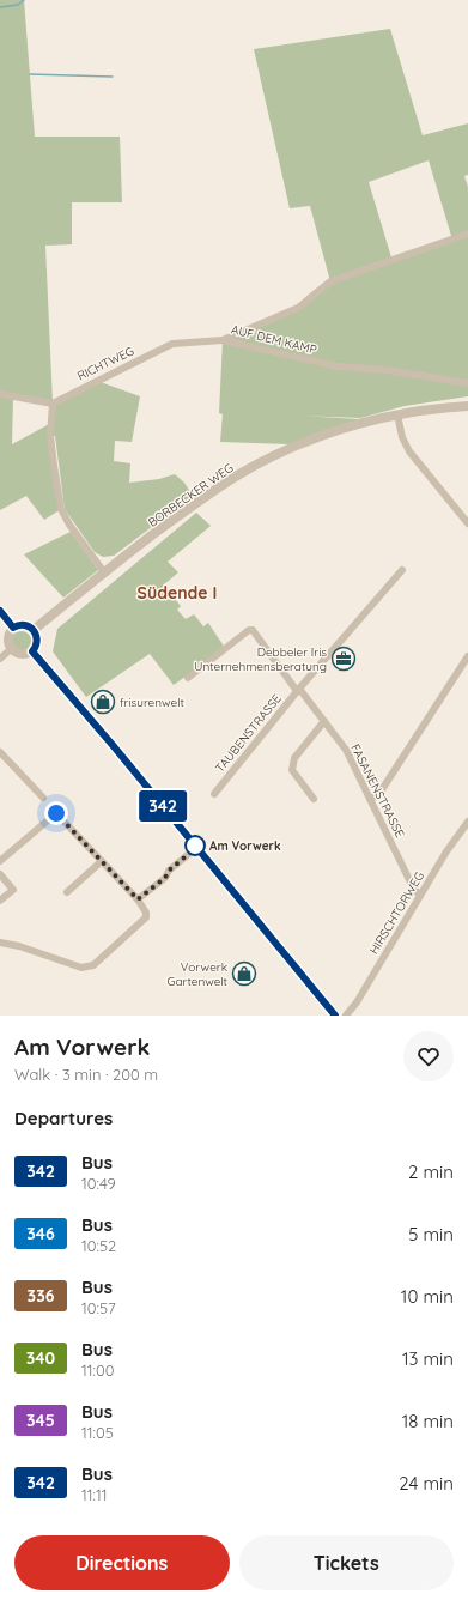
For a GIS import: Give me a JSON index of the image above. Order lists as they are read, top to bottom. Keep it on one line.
{"streets":{"street":["AUF DEM KAMP","RICHTWEG","BORBECKER WEG","TAUBENSTRASSE","FASANENSTRASSE","HIRSCHTORWEG"]},"crossings":[["AUF DEM KAMP","RICHTWEG"],["TAUBENSTRASSE","FASANENSTRASSE"],["FASANENSTRASSE","HIRSCHTORWEG"]],"districts":["Südende I"],"places":{"office":["Debbeler Iris Unternehmensberatung"],"shop":["frisurenwelt","Vorwerk Gartenwelt"],"other":["Am Vorwerk"]},"lines":["bus line 342"],"page":{"on_map":"342","heading":[["Am Vorwerk","Walk · 3 min · 200 m"],"Departures"],"list":[{"mark":"342","name":"Bus","note":"10:49","value":"2 min"},{"mark":"346","name":"Bus","note":"10:52","value":"5 min"},{"mark":"336","name":"Bus","note":"10:57","value":"10 min"},{"mark":"340","name":"Bus","note":"11:00","value":"13 min"},{"mark":"345","name":"Bus","note":"11:05","value":"18 min"},{"mark":"342","name":"Bus","note":"11:11","value":"24 min"}],"buttons":["Directions","Tickets"]}}
